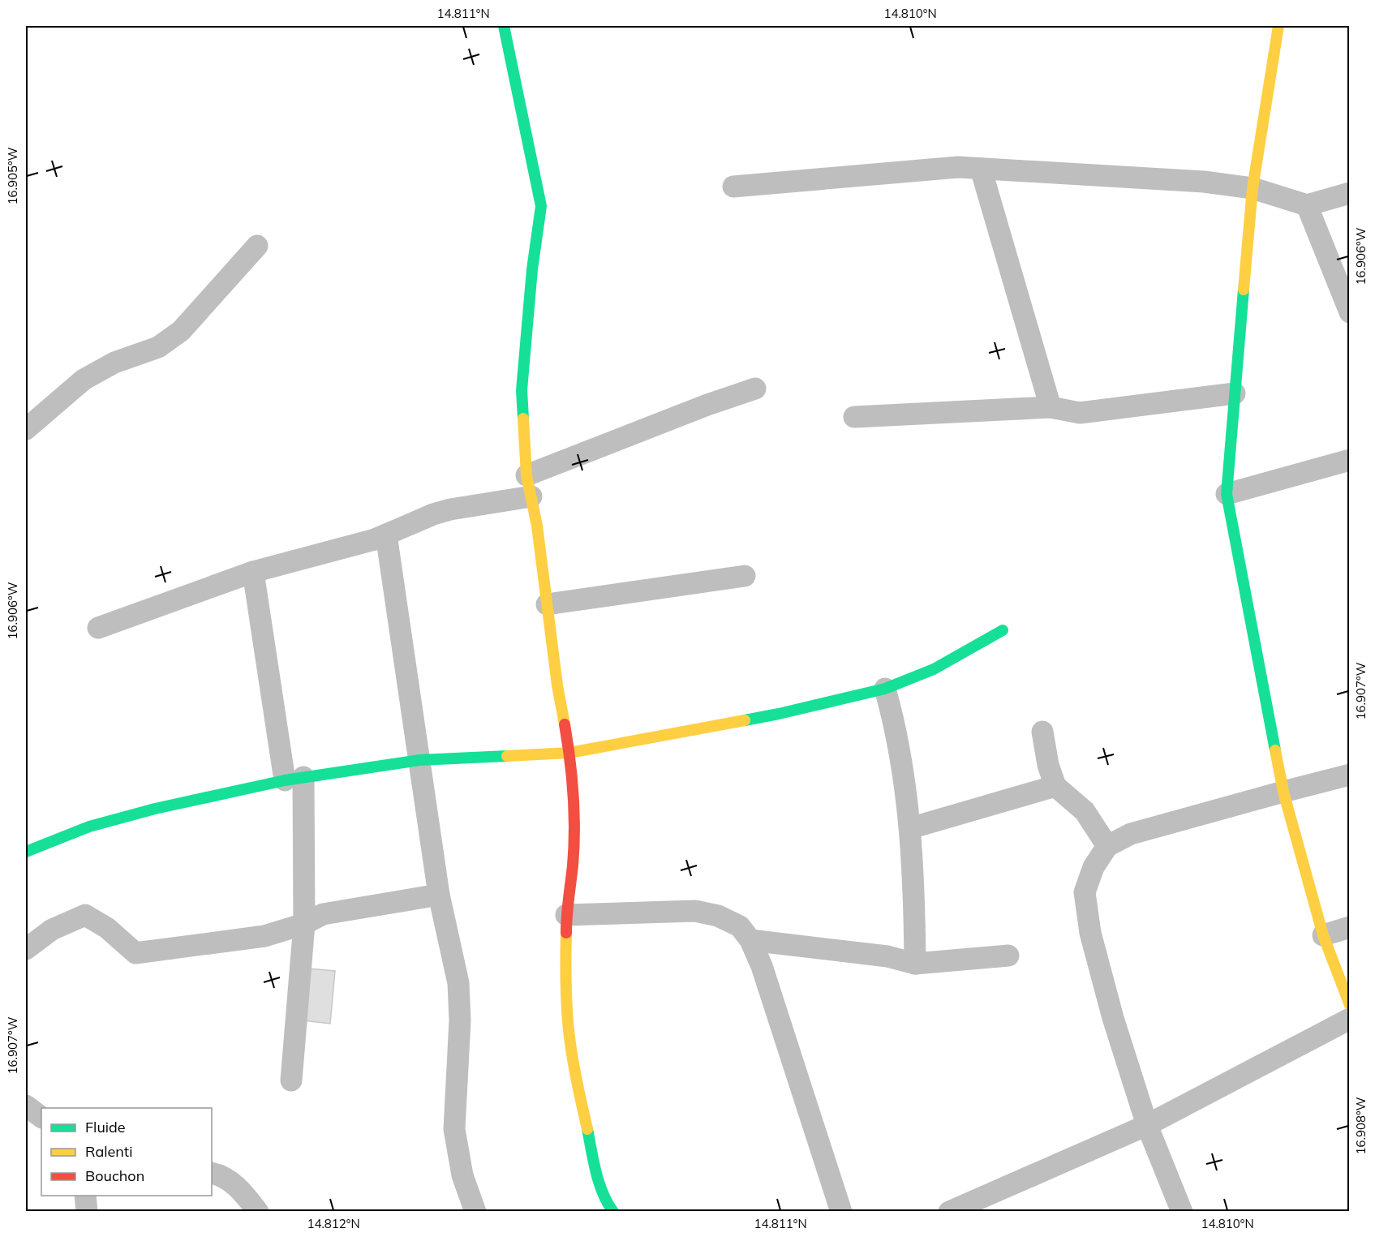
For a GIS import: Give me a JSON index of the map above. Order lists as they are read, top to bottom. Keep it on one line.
{"legend":["Fluide","Ralenti","Bouchon"],"coordinates":["14.811°N","14.810°N","16.905°W","16.906°W","16.907°W","16.908°W","14.812°N"]}
